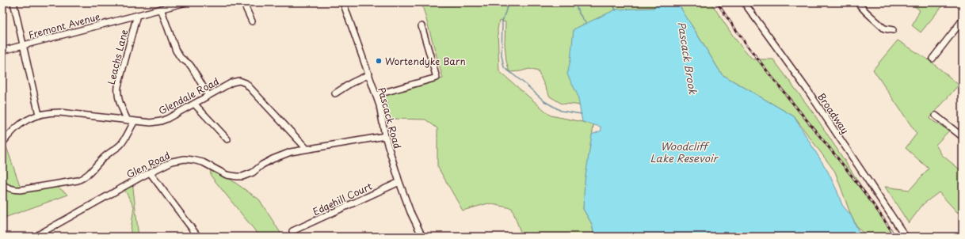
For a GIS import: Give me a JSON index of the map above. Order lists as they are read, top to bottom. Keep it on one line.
{"streets":{"street":["Fremont Avenue","Leachs Lane","Glendale Road","Broadway","Pascack Road","Glen Road","Edgehill Court"]},"crossings":[["Fremont Avenue","Leachs Lane"],["Leachs Lane","Glendale Road"],["Glendale Road","Glen Road"],["Pascack Road","Glen Road"],["Pascack Road","Edgehill Court"]],"water":["Pascack Brook","Woodcliff Lake Resevoir"],"places":["Wortendyke Barn"]}
